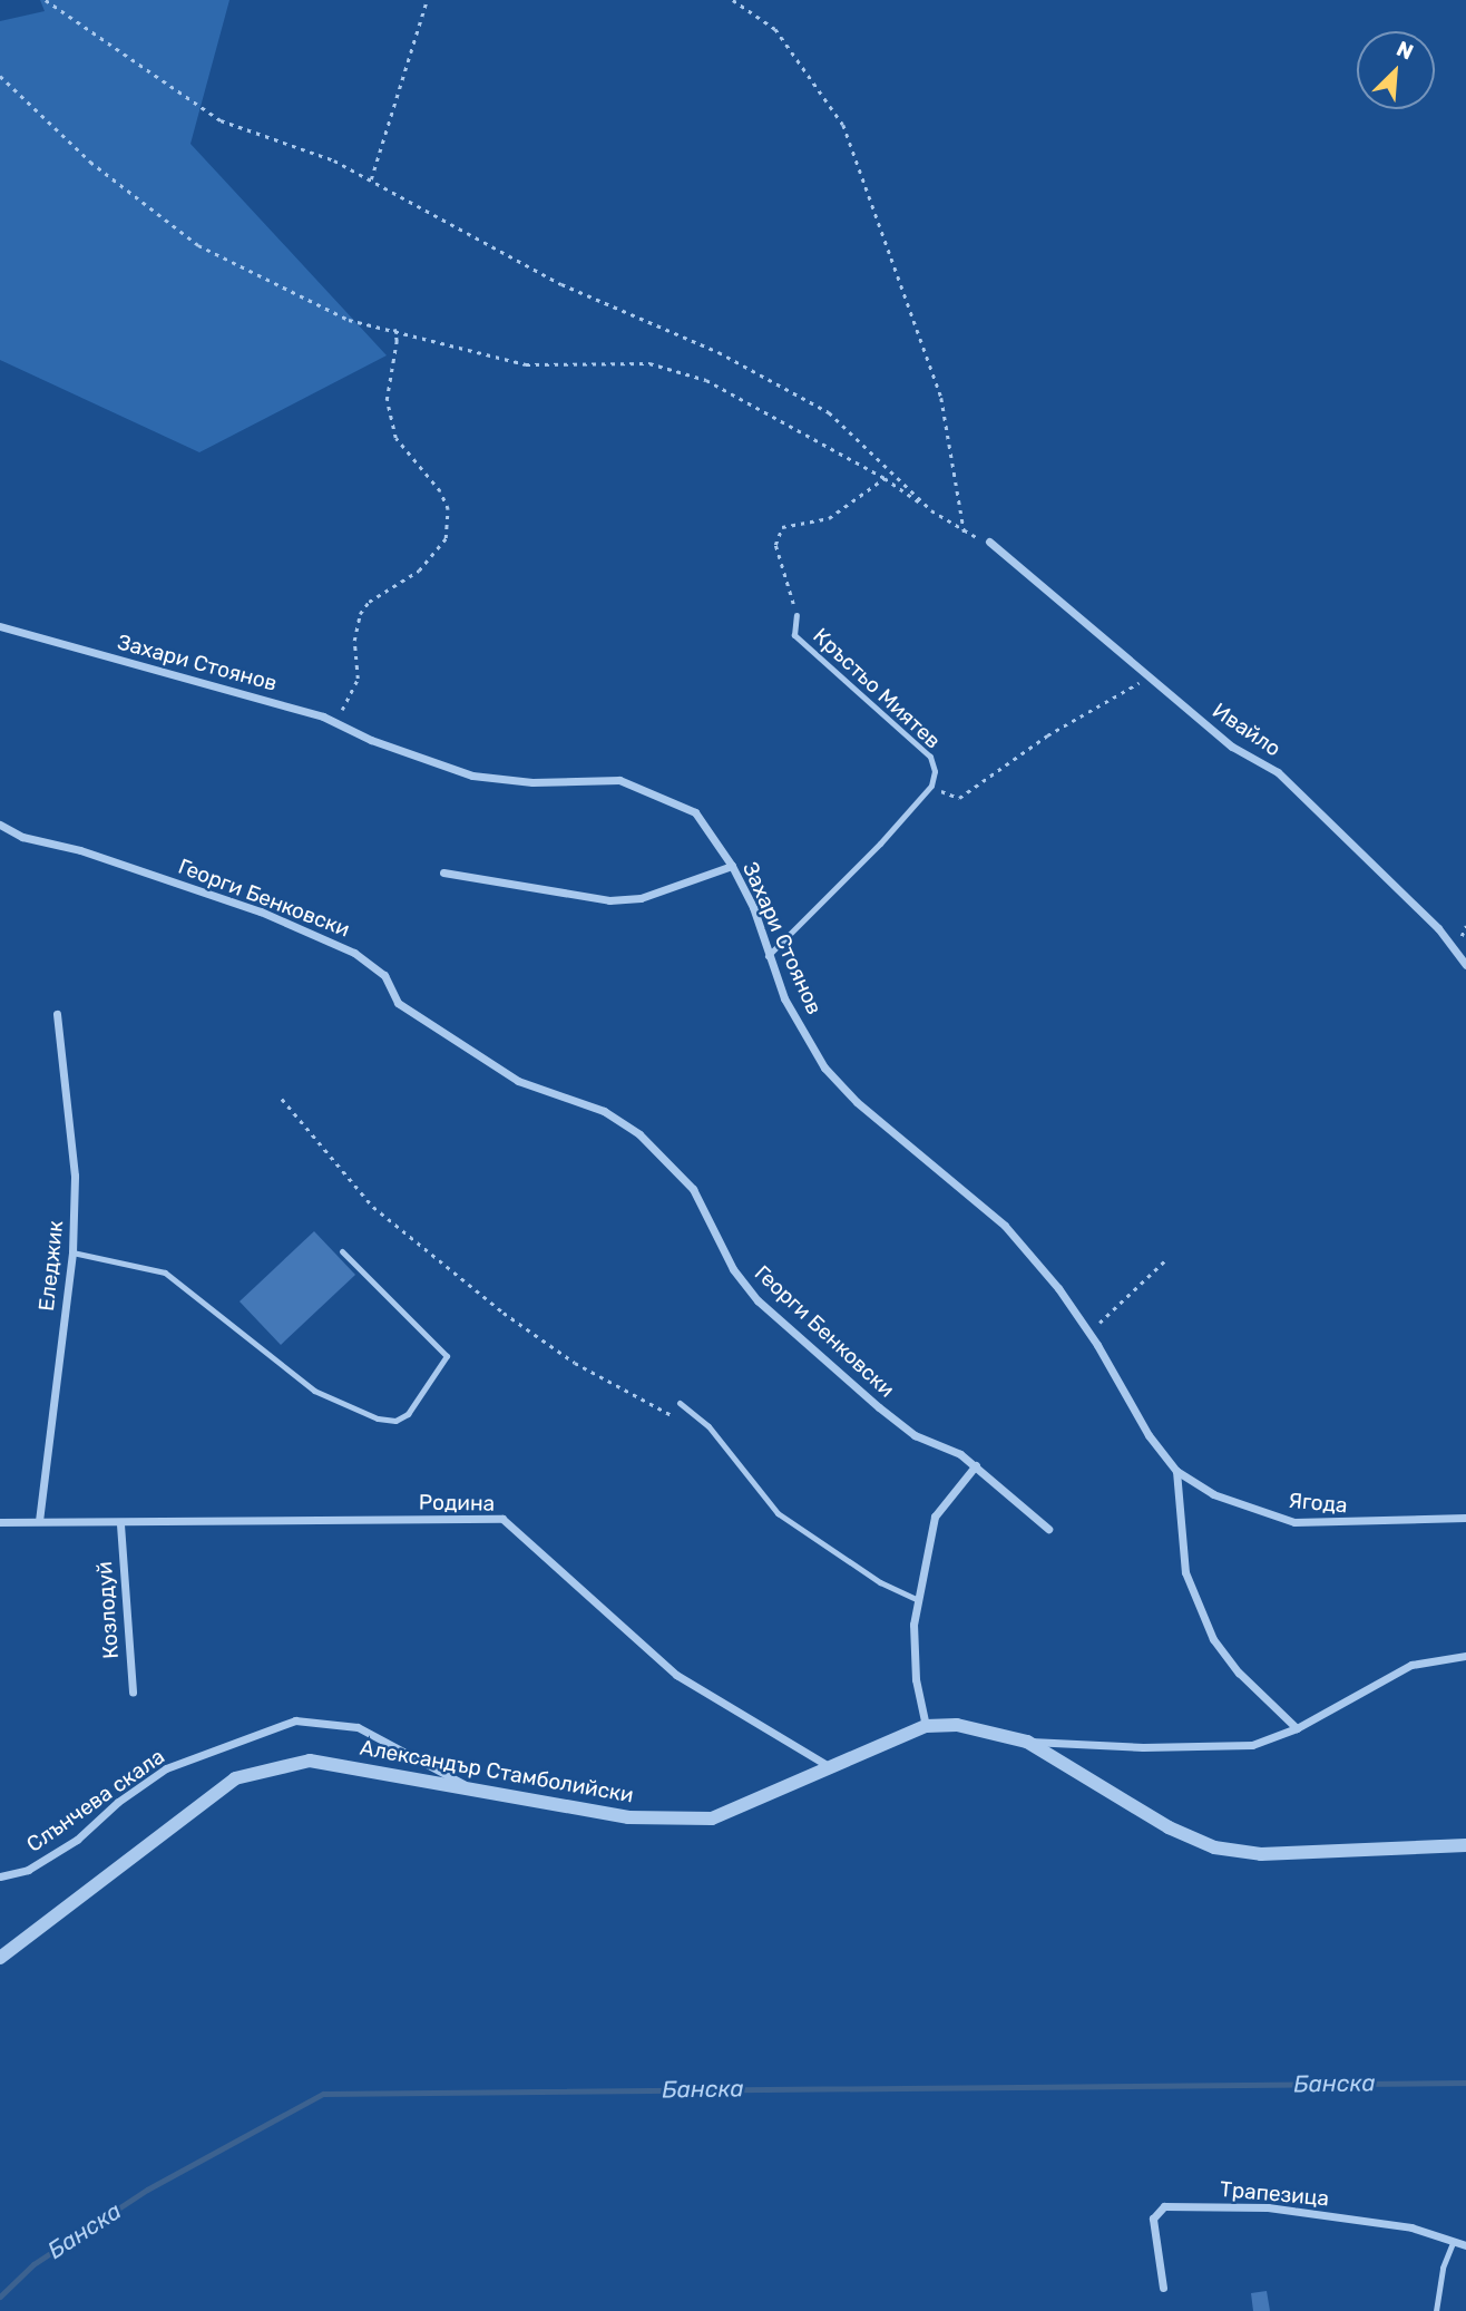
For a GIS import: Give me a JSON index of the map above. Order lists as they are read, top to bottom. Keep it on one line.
{"streets":{"street":["Захари Стоянов","Ивайло","Георги Бенковски","Еледжик","Родина","Ягода","Козлодуй","Александър Стамболийски","Слънчева скала","Трапезица"],"lane":["Кръстьо Миятев"]},"crossings":[["Захари Стоянов","Кръстьо Миятев"],["Захари Стоянов","Ягода"],["Еледжик","Родина"],["Родина","Козлодуй"],["Родина","Александър Стамболийски"],["Александър Стамболийски","Слънчева скала"]],"water":["Банска"],"north":"top right"}
